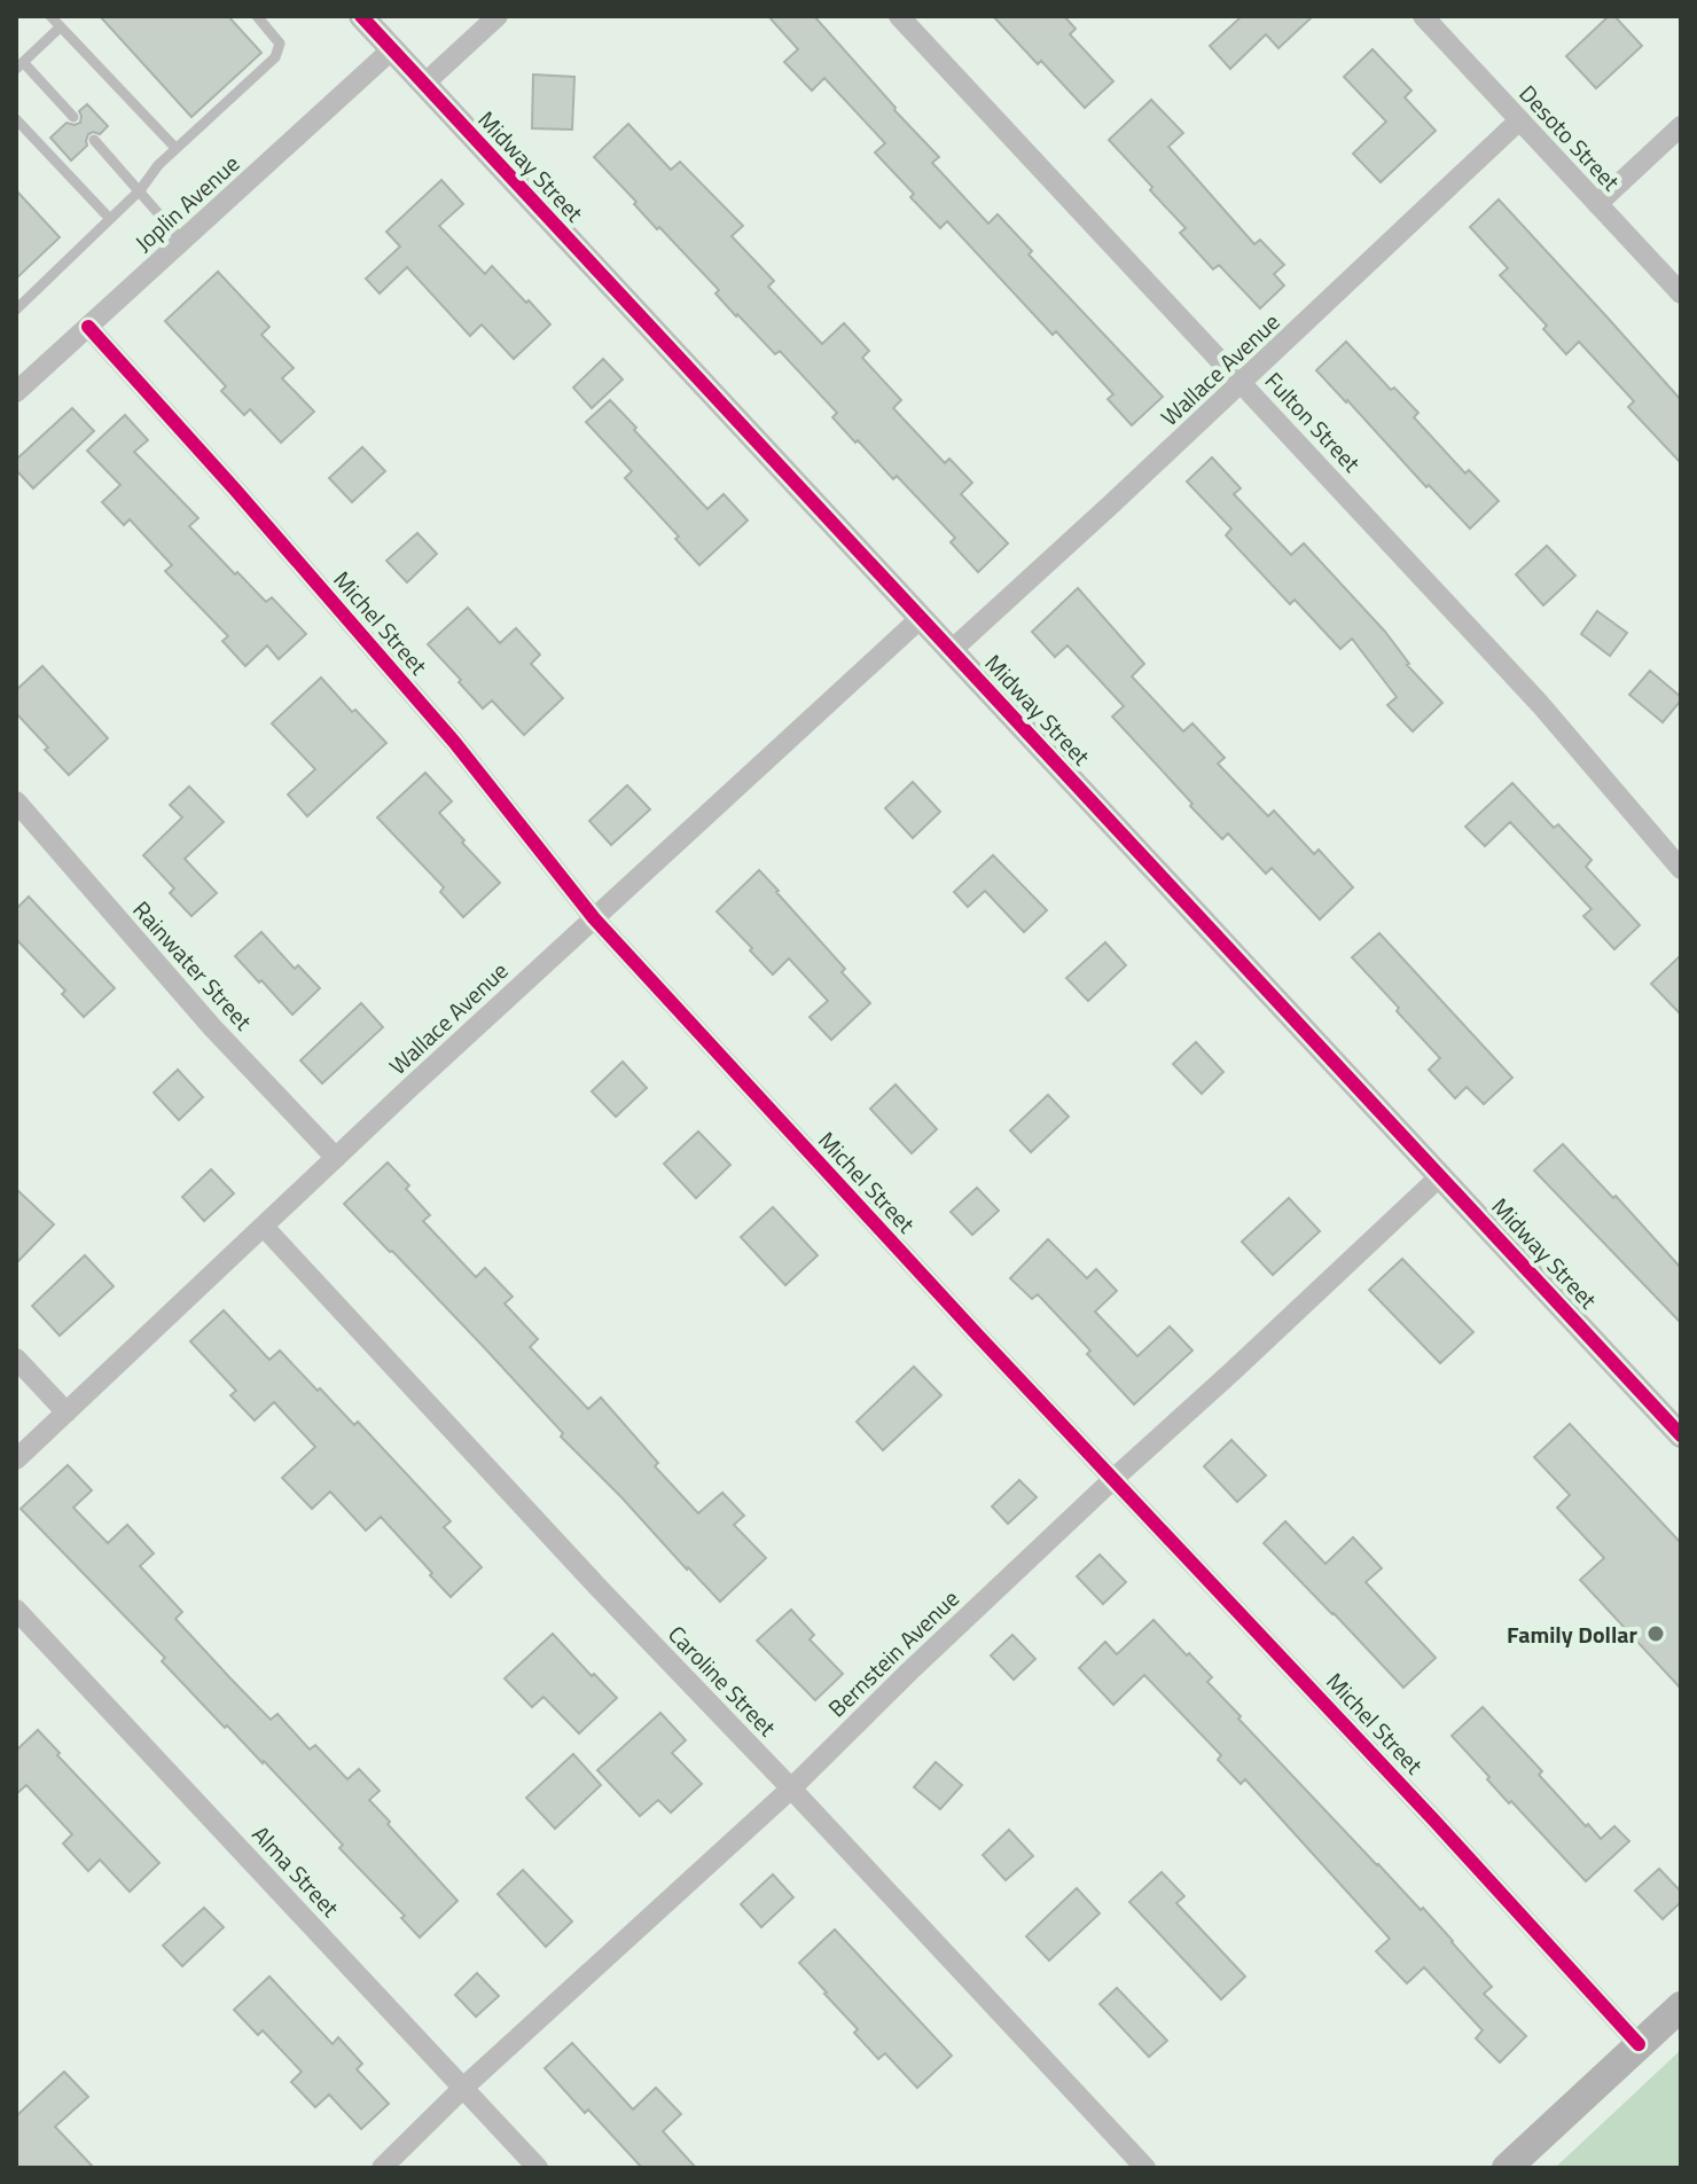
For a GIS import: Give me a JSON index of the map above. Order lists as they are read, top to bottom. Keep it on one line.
{"streets":{"street":["Desoto Street","Midway Street","Joplin Avenue","Wallace Avenue","Fulton Street","Michel Street","Rainwater Street","Bernstein Avenue","Caroline Street","Alma Street"]},"crossings":[["Desoto Street","Wallace Avenue"],["Midway Street","Joplin Avenue"],["Midway Street","Wallace Avenue"],["Midway Street","Bernstein Avenue"],["Joplin Avenue","Michel Street"],["Wallace Avenue","Fulton Street"],["Wallace Avenue","Michel Street"],["Wallace Avenue","Rainwater Street"],["Wallace Avenue","Caroline Street"],["Michel Street","Bernstein Avenue"],["Bernstein Avenue","Caroline Street"],["Bernstein Avenue","Alma Street"]],"places":["Family Dollar"]}
